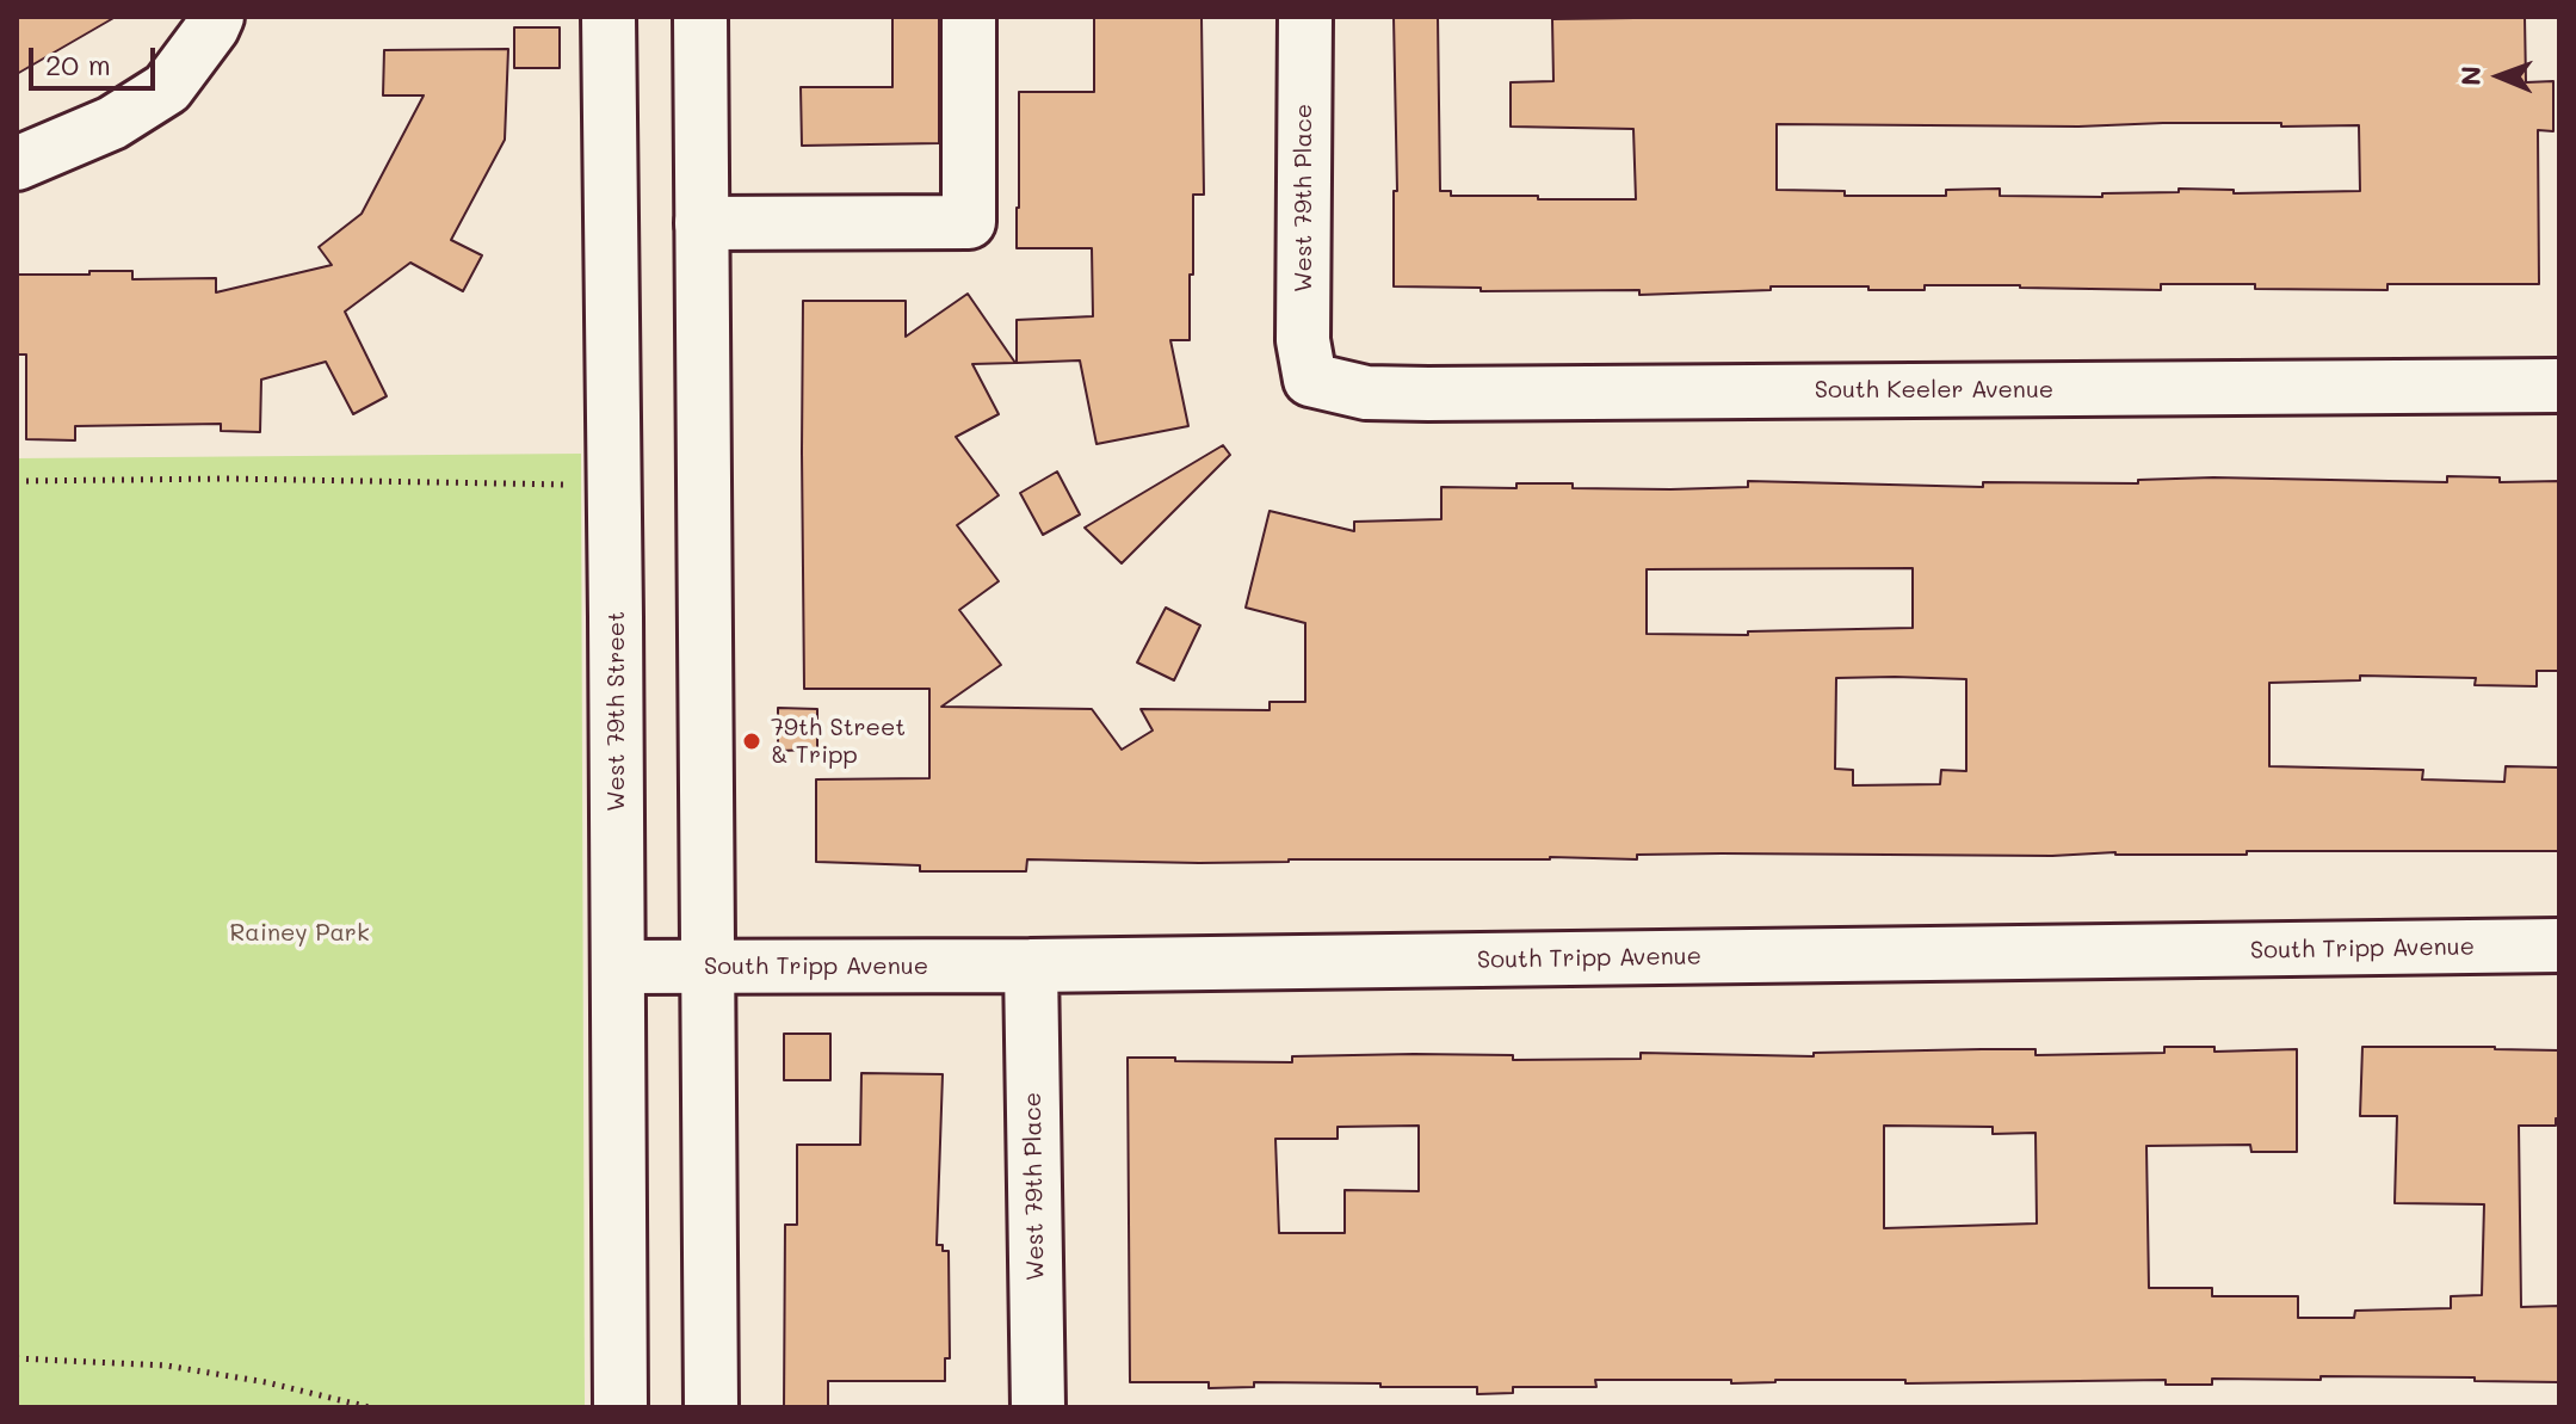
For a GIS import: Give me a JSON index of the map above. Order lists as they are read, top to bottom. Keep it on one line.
{"streets":{"street":["West 79th Place","South Keeler Avenue","West 79th Street","South Tripp Avenue"]},"crossings":[["West 79th Place","South Keeler Avenue"],["West 79th Place","South Tripp Avenue"],["West 79th Street","South Tripp Avenue"]],"parks":["Rainey Park"],"places":["79th Street & Tripp"],"scale_bar":"20 m","north":"left"}
